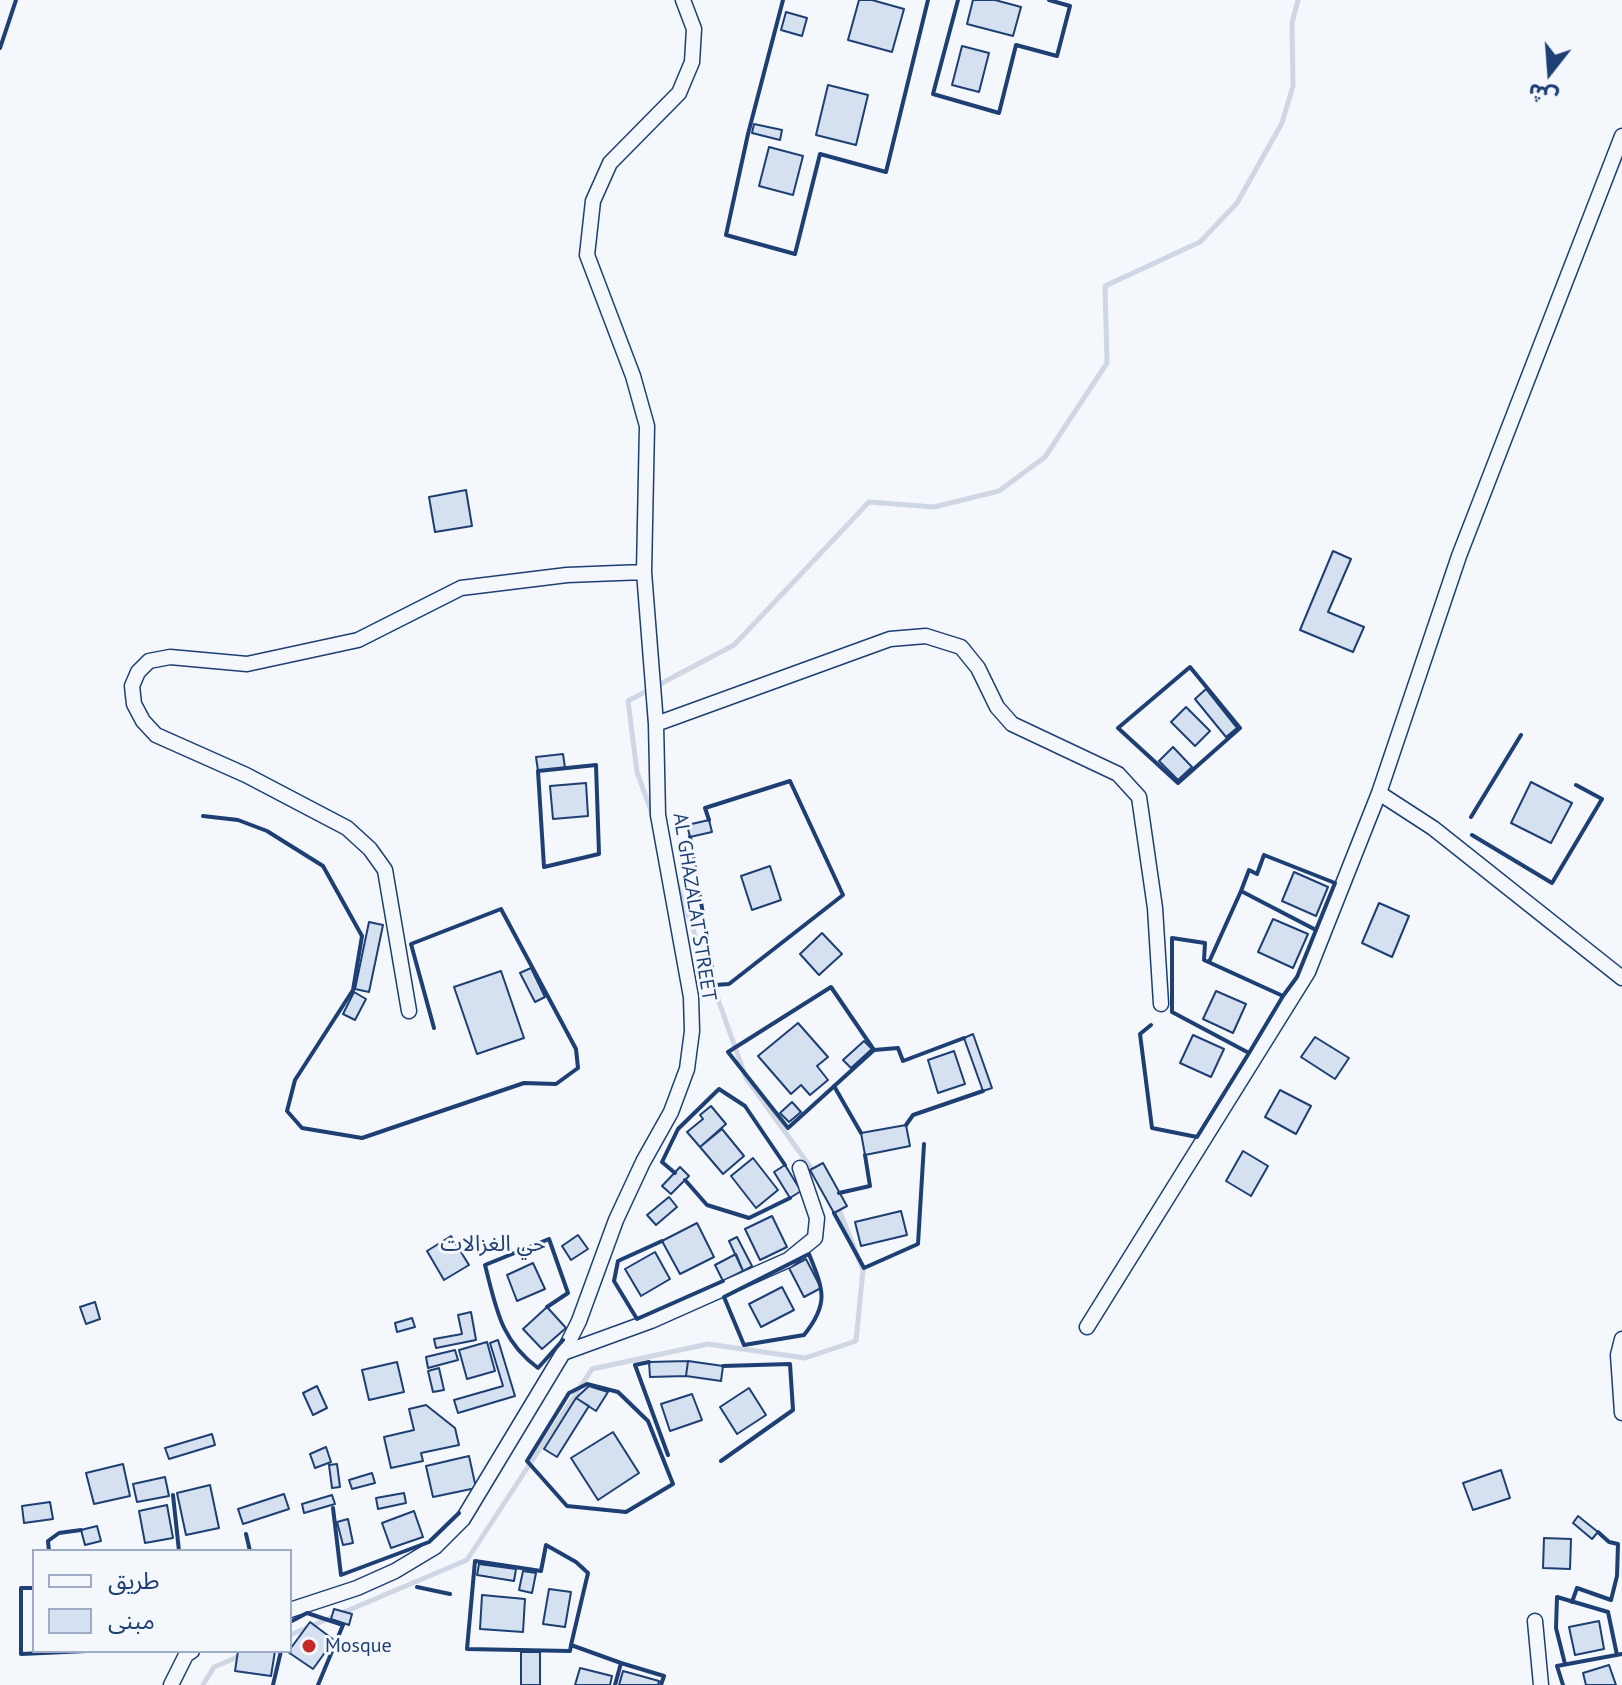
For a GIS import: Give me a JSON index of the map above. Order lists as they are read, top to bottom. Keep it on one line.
{"streets":{"street":["AL GHAZALAT STREET"]},"districts":["حي الغزالات"],"places":["Mosque"],"legend":["طريق","مبنى"],"north":"bottom"}
